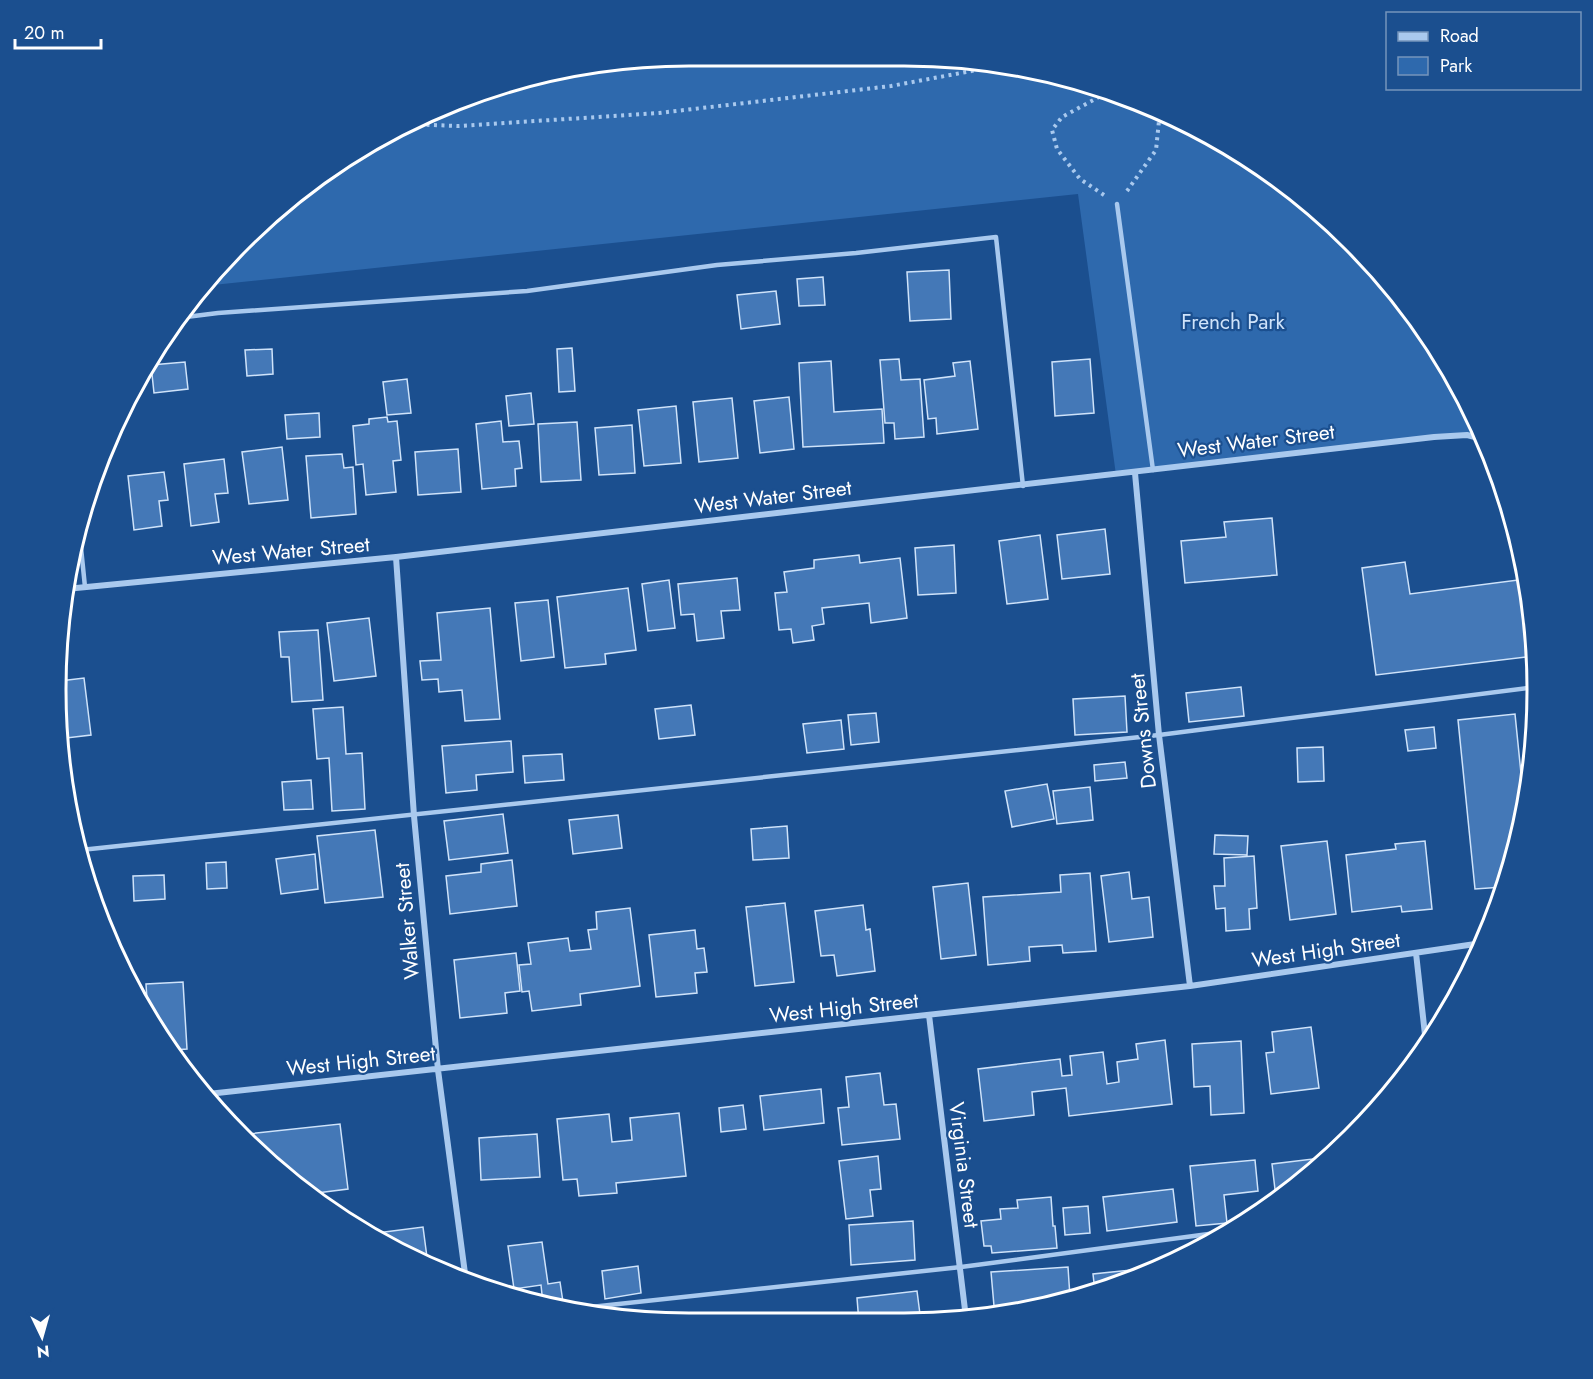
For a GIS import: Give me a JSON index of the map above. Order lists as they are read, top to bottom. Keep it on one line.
{"streets":{"street":["West Water Street","Downs Street","Walker Street","West High Street","Virginia Street"]},"crossings":[["West Water Street","Downs Street"],["West Water Street","Walker Street"],["Downs Street","West High Street"],["Walker Street","West High Street"],["West High Street","Virginia Street"]],"parks":["French Park"],"legend":["Road","Park"],"scale_bar":"20 m","north":"bottom"}
